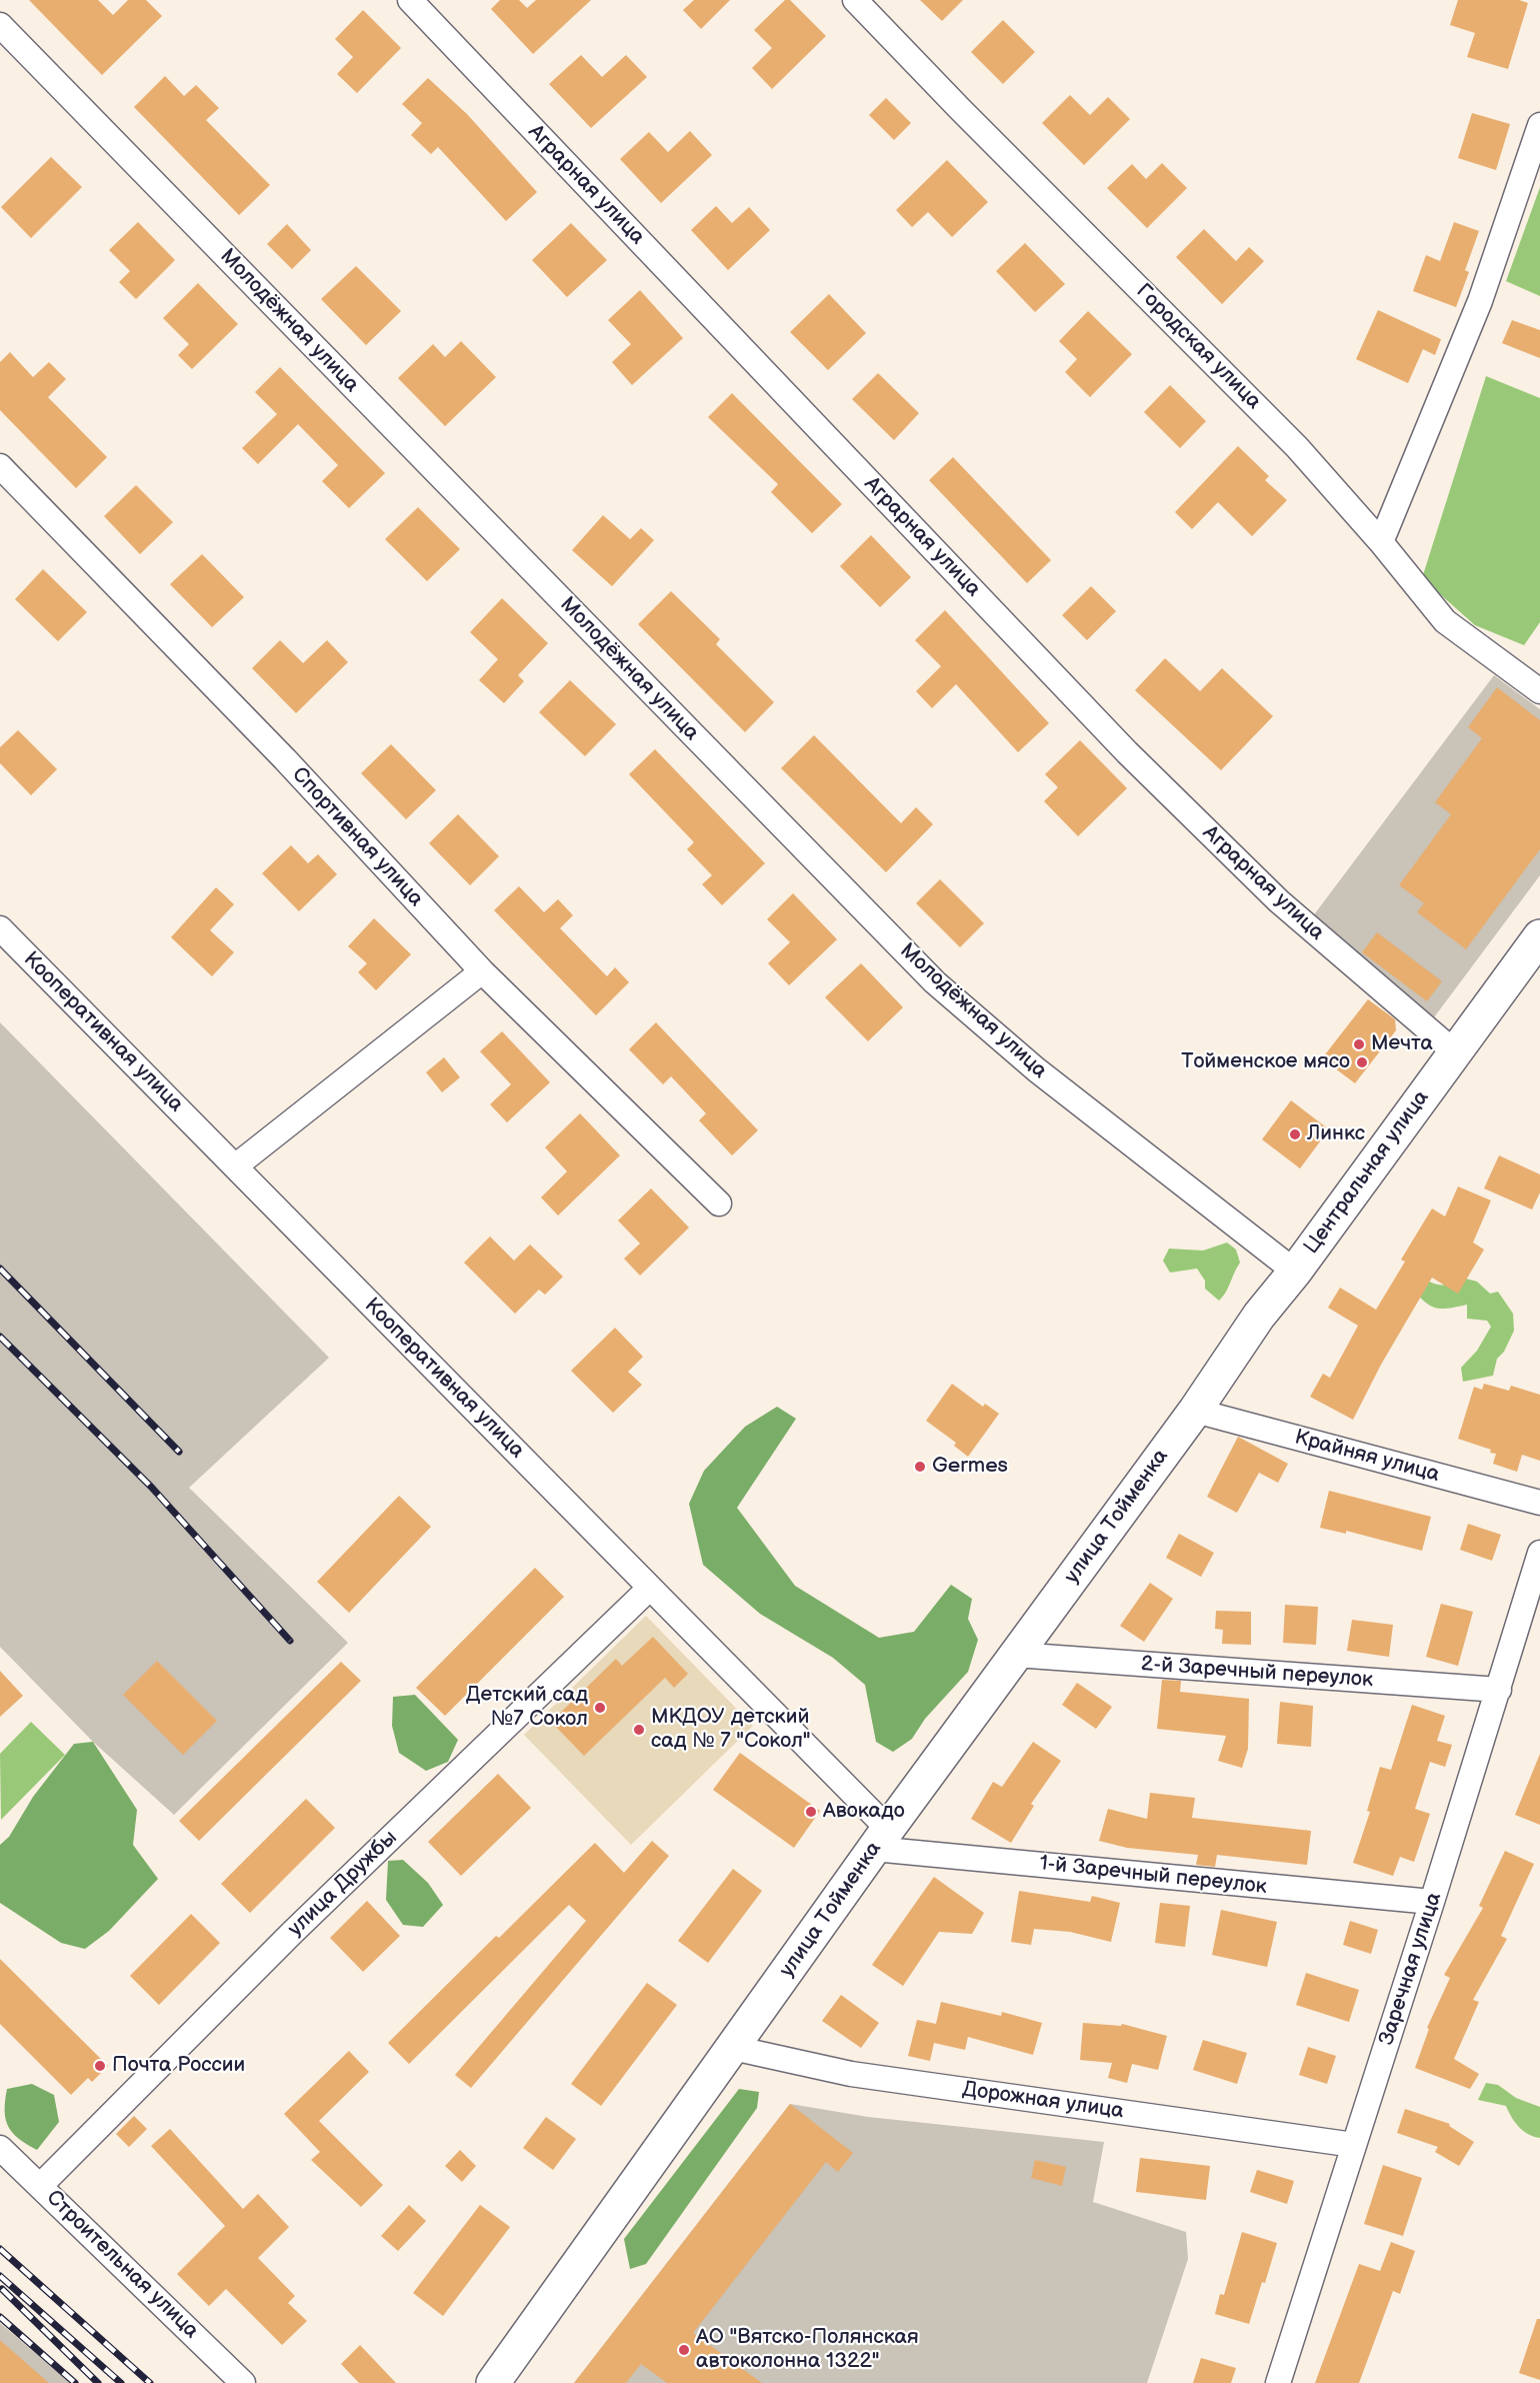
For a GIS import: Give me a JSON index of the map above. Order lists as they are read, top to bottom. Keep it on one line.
{"streets":{"street":["Аграрная улица","Молодёжная улица","Городская улица","Спортивная улица","Кооперативная улица","Центральная улица","Крайняя улица","улица Тойменка","2-й Заречный переулок","1-й Заречный переулок","улица Дружбы","Заречная улица","Дорожная улица","Строительная улица"]},"crossings":[["Аграрная улица","Центральная улица"],["Молодёжная улица","Центральная улица"],["Кооперативная улица","улица Тойменка"],["Кооперативная улица","1-й Заречный переулок"],["Кооперативная улица","улица Дружбы"],["Центральная улица","Крайняя улица"],["Центральная улица","улица Тойменка"],["Крайняя улица","улица Тойменка"],["улица Тойменка","2-й Заречный переулок"],["улица Тойменка","1-й Заречный переулок"],["улица Тойменка","Дорожная улица"],["2-й Заречный переулок","Заречная улица"],["1-й Заречный переулок","Заречная улица"],["улица Дружбы","Строительная улица"],["Заречная улица","Дорожная улица"]],"places":["Мечта","Тойменское мясо","Линкс","Germes","Детский сад №7 Сокол","МКДОУ детский сад № 7 \"Сокол\"","Авокадо","Почта России","АО \"Вятско-Полянская автоколонна 1322\""]}
